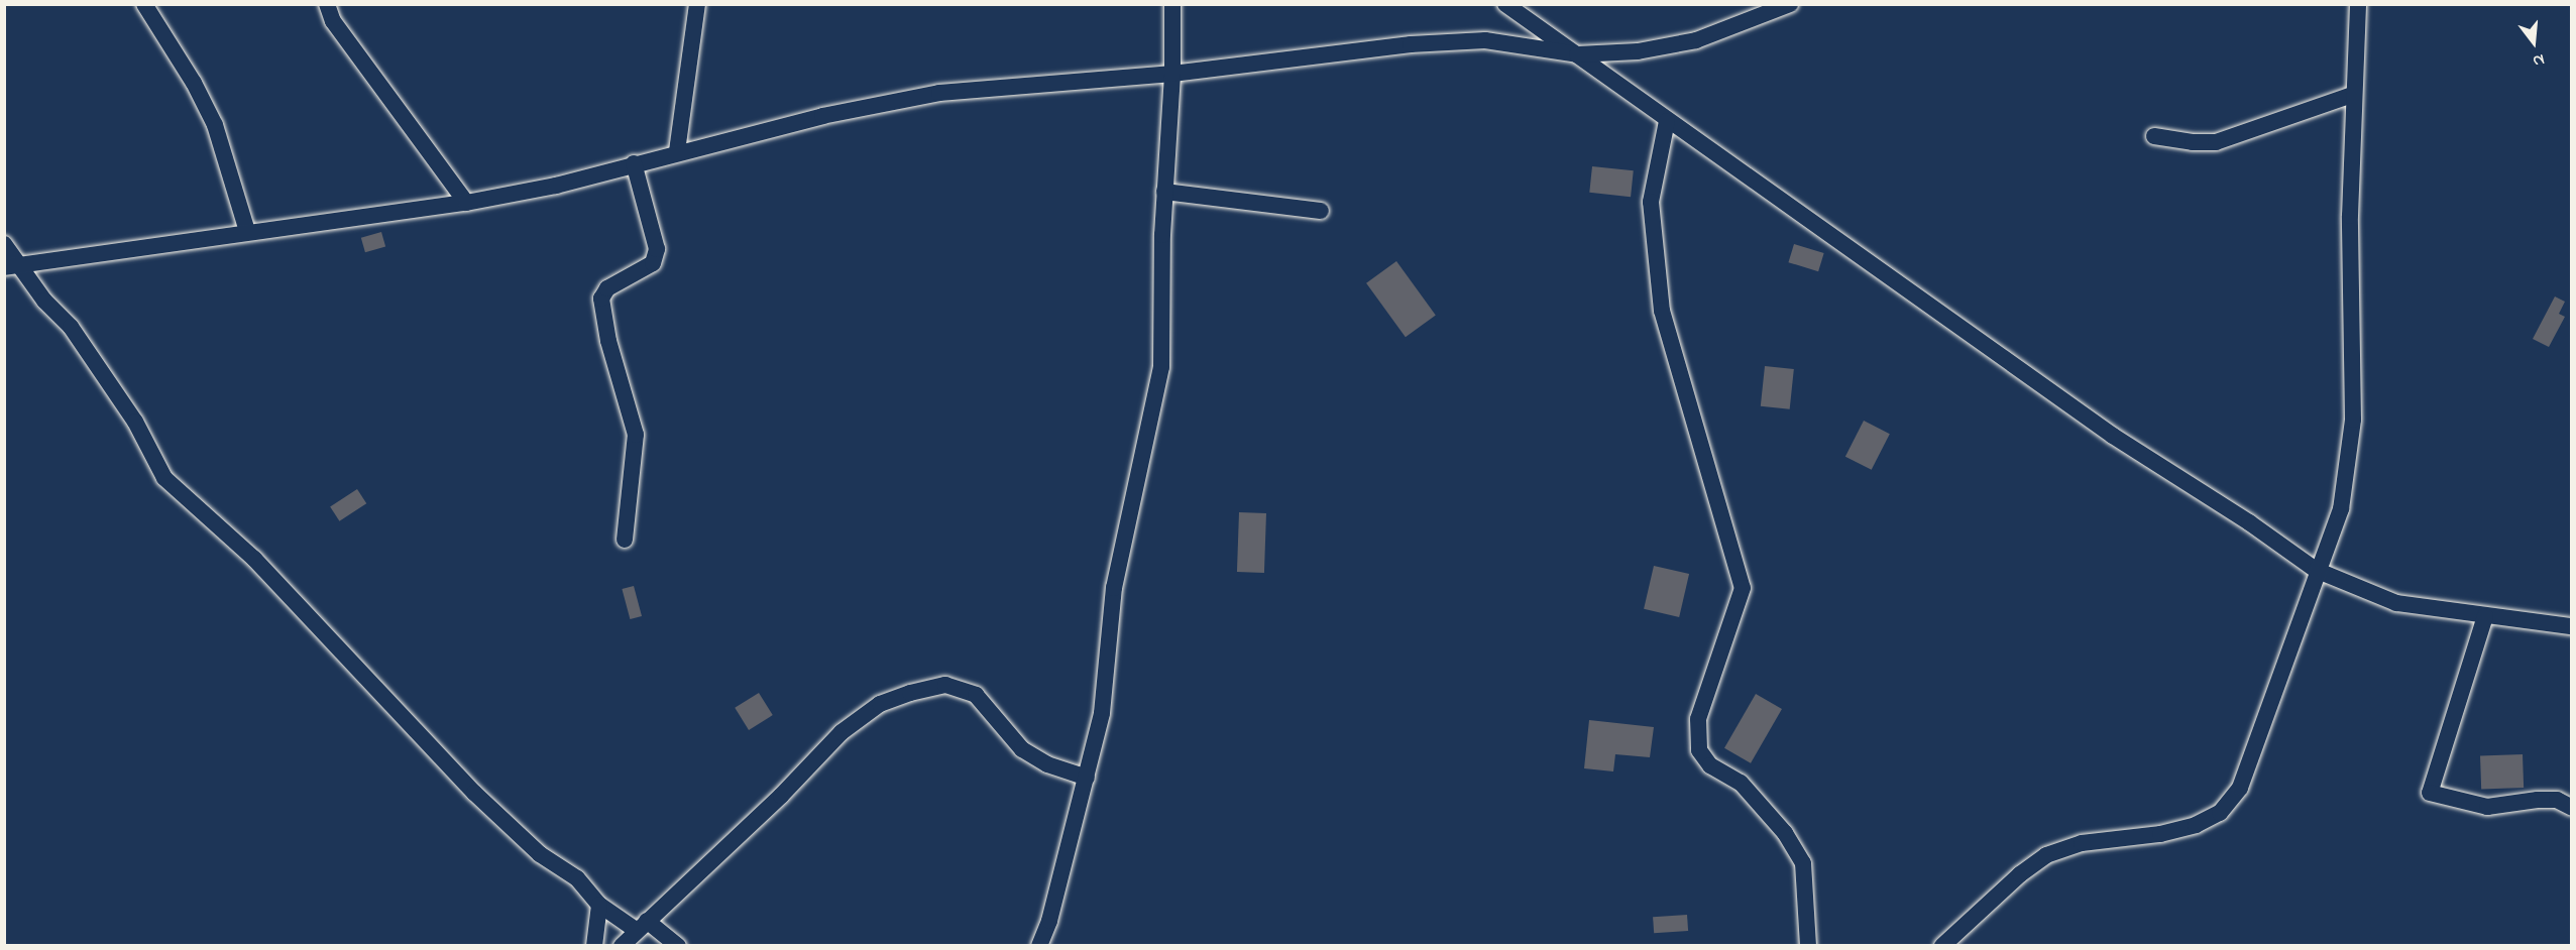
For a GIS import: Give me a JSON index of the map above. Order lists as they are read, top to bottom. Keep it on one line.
{"north":"bottom"}
